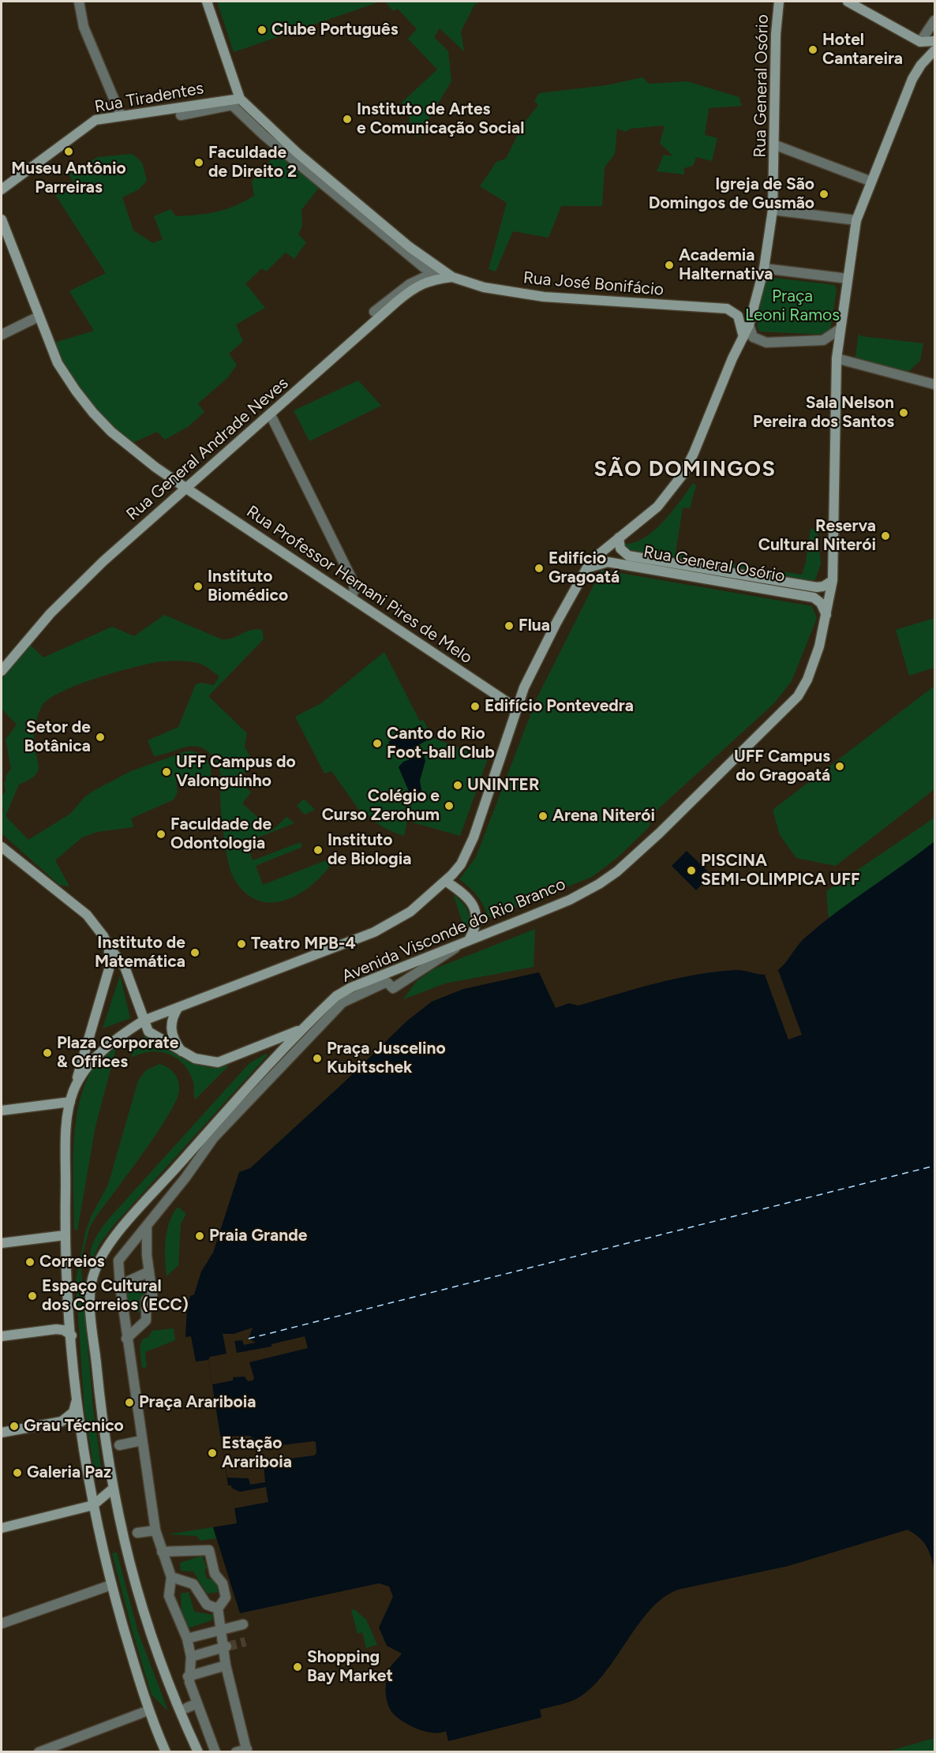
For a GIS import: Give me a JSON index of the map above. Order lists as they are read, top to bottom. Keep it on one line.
{"streets":{"street":["Rua General Osório","Rua Tiradentes","Rua José Bonifácio","Rua General Andrade Neves","Rua Professor Hernani Pires de Melo","Avenida Visconde do Rio Branco"]},"crossings":[["Rua General Osório","Rua José Bonifácio"],["Rua General Osório","Avenida Visconde do Rio Branco"],["Rua José Bonifácio","Rua General Andrade Neves"],["Rua General Andrade Neves","Rua Professor Hernani Pires de Melo"],["Rua Professor Hernani Pires de Melo","Avenida Visconde do Rio Branco"]],"districts":["SÃO DOMINGOS"],"parks":["Praça Leoni Ramos"],"places":["Clube Português","Hotel Cantareira","Instituto de Artes e Comunicação Social","Museu Antônio Parreiras","Faculdade de Direito 2","Igreja de São Domingos de Gusmão","Academia Halternativa","Sala Nelson Pereira dos Santos","Reserva Cultural Niterói","Edifício Gragoatá","Instituto Biomédico","Flua","Edifício Pontevedra","Setor de Botânica","Canto do Rio Foot-ball Club","UFF Campus do Gragoatá","UFF Campus do Valonguinho","UNINTER","Colégio e Curso Zerohum","Arena Niterói","Faculdade de Odontologia","Instituto de Biologia","PISCINA SEMI-OLIMPICA UFF","Teatro MPB-4","Instituto de Matemática","Plaza Corporate & Offices","Praça Juscelino Kubitschek","Praia Grande","Correios","Espaço Cultural dos Correios (ECC)","Praça Arariboia","Grau Técnico","Estação Arariboia","Galeria Paz","Shopping Bay Market"]}
